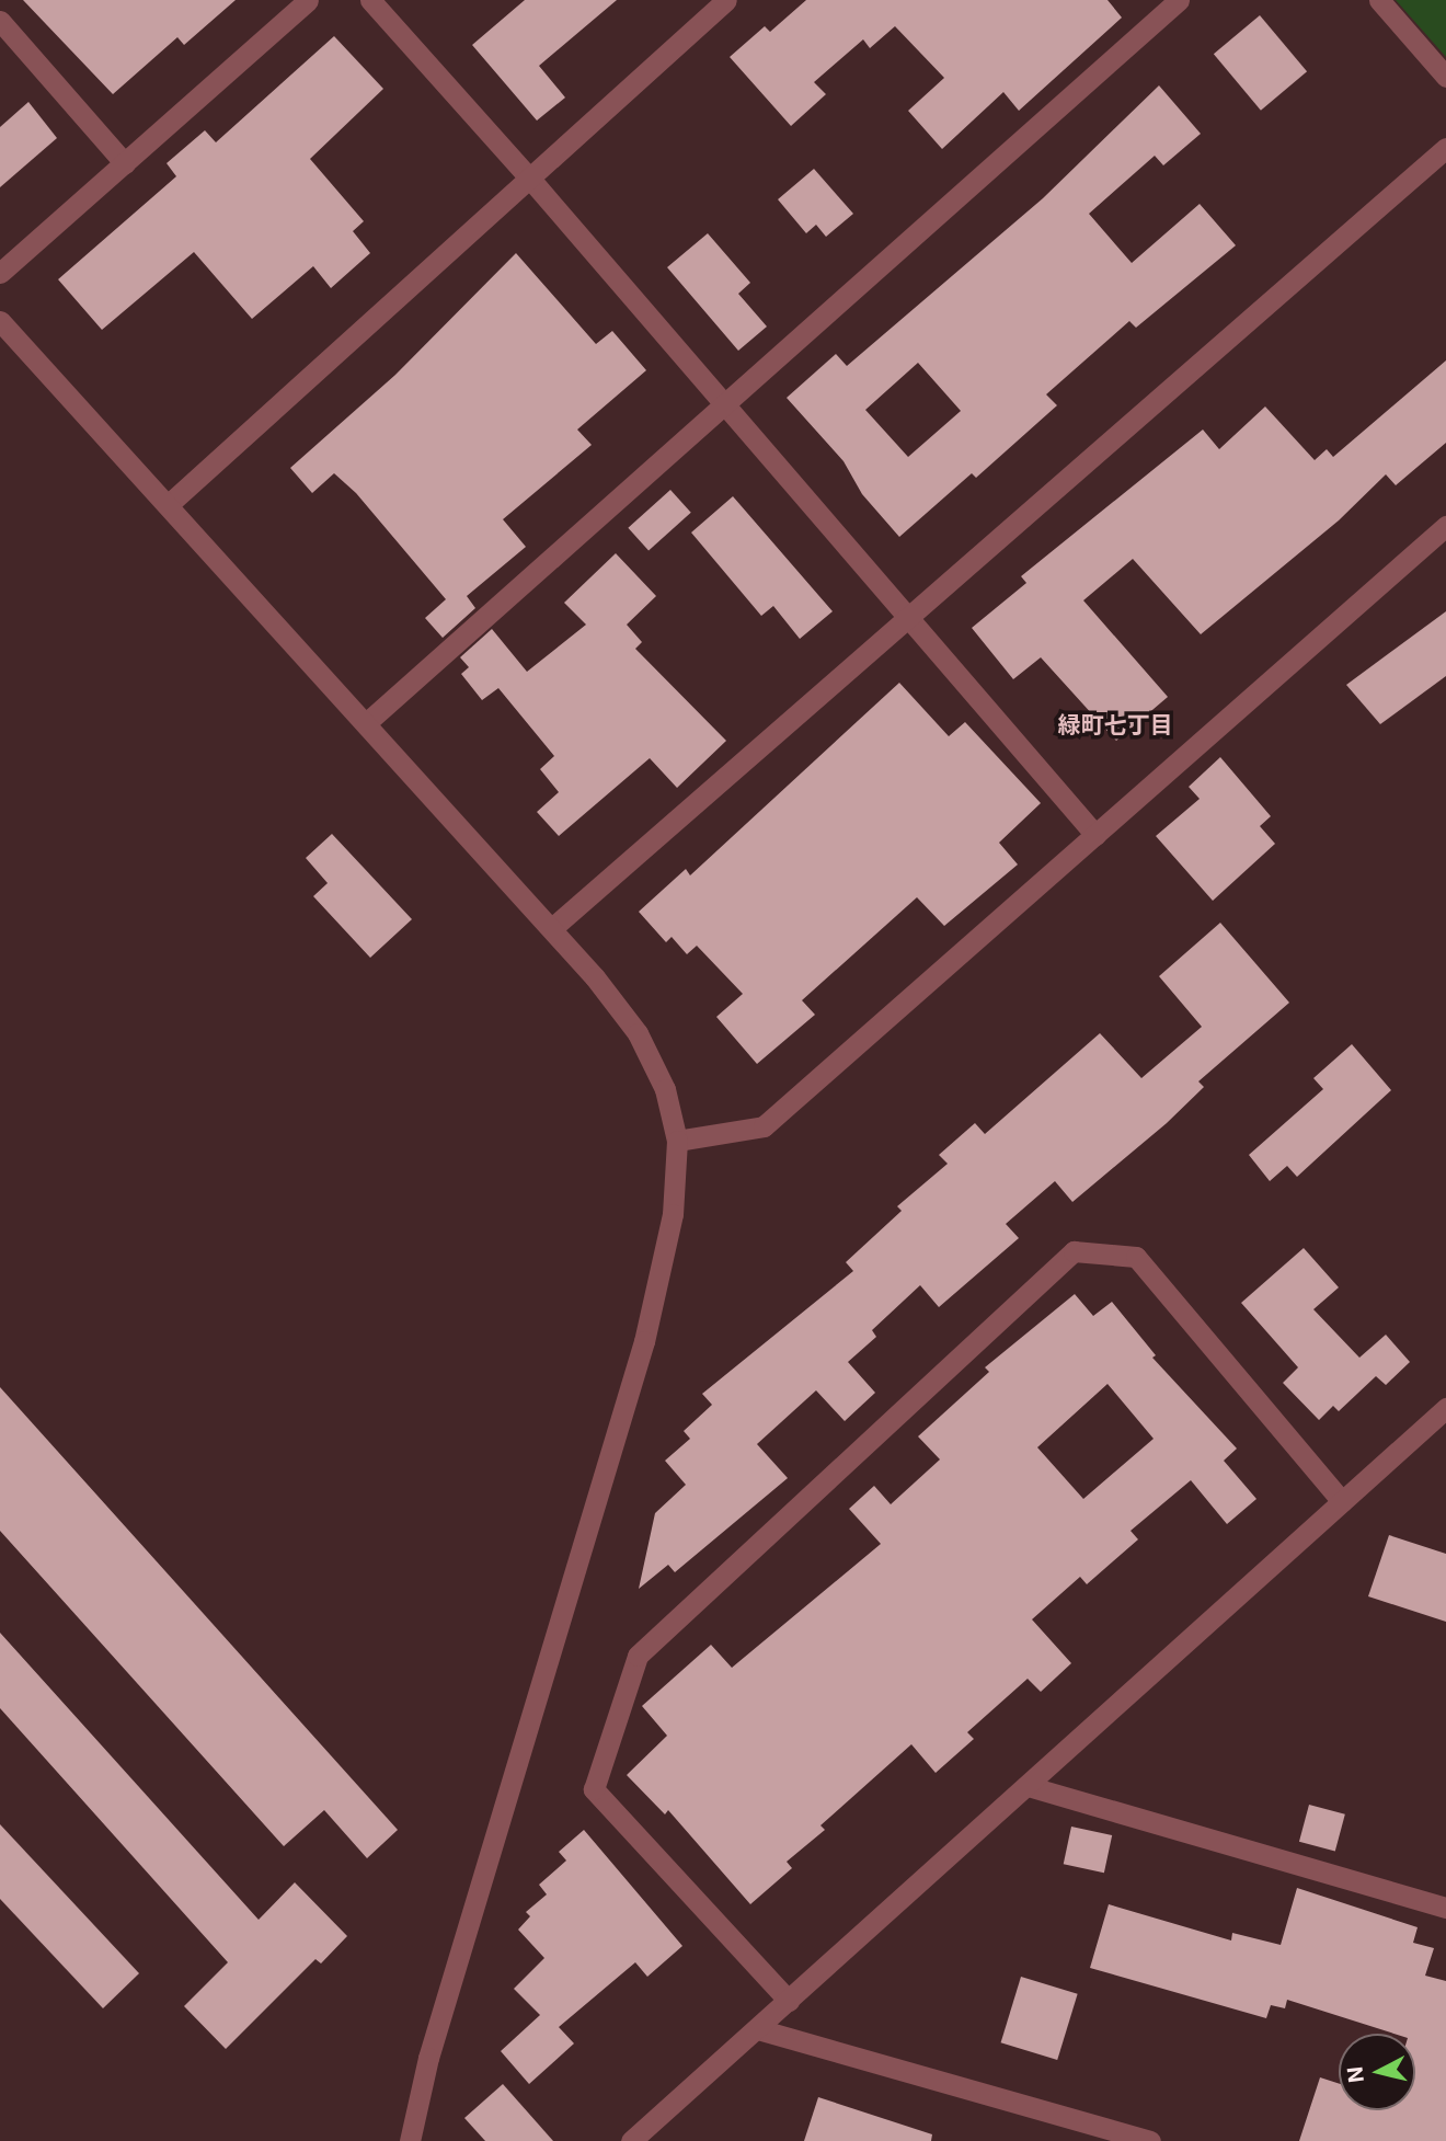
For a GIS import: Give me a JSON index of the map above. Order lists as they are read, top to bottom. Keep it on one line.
{"districts":["緑町七丁目"],"north":"left"}
